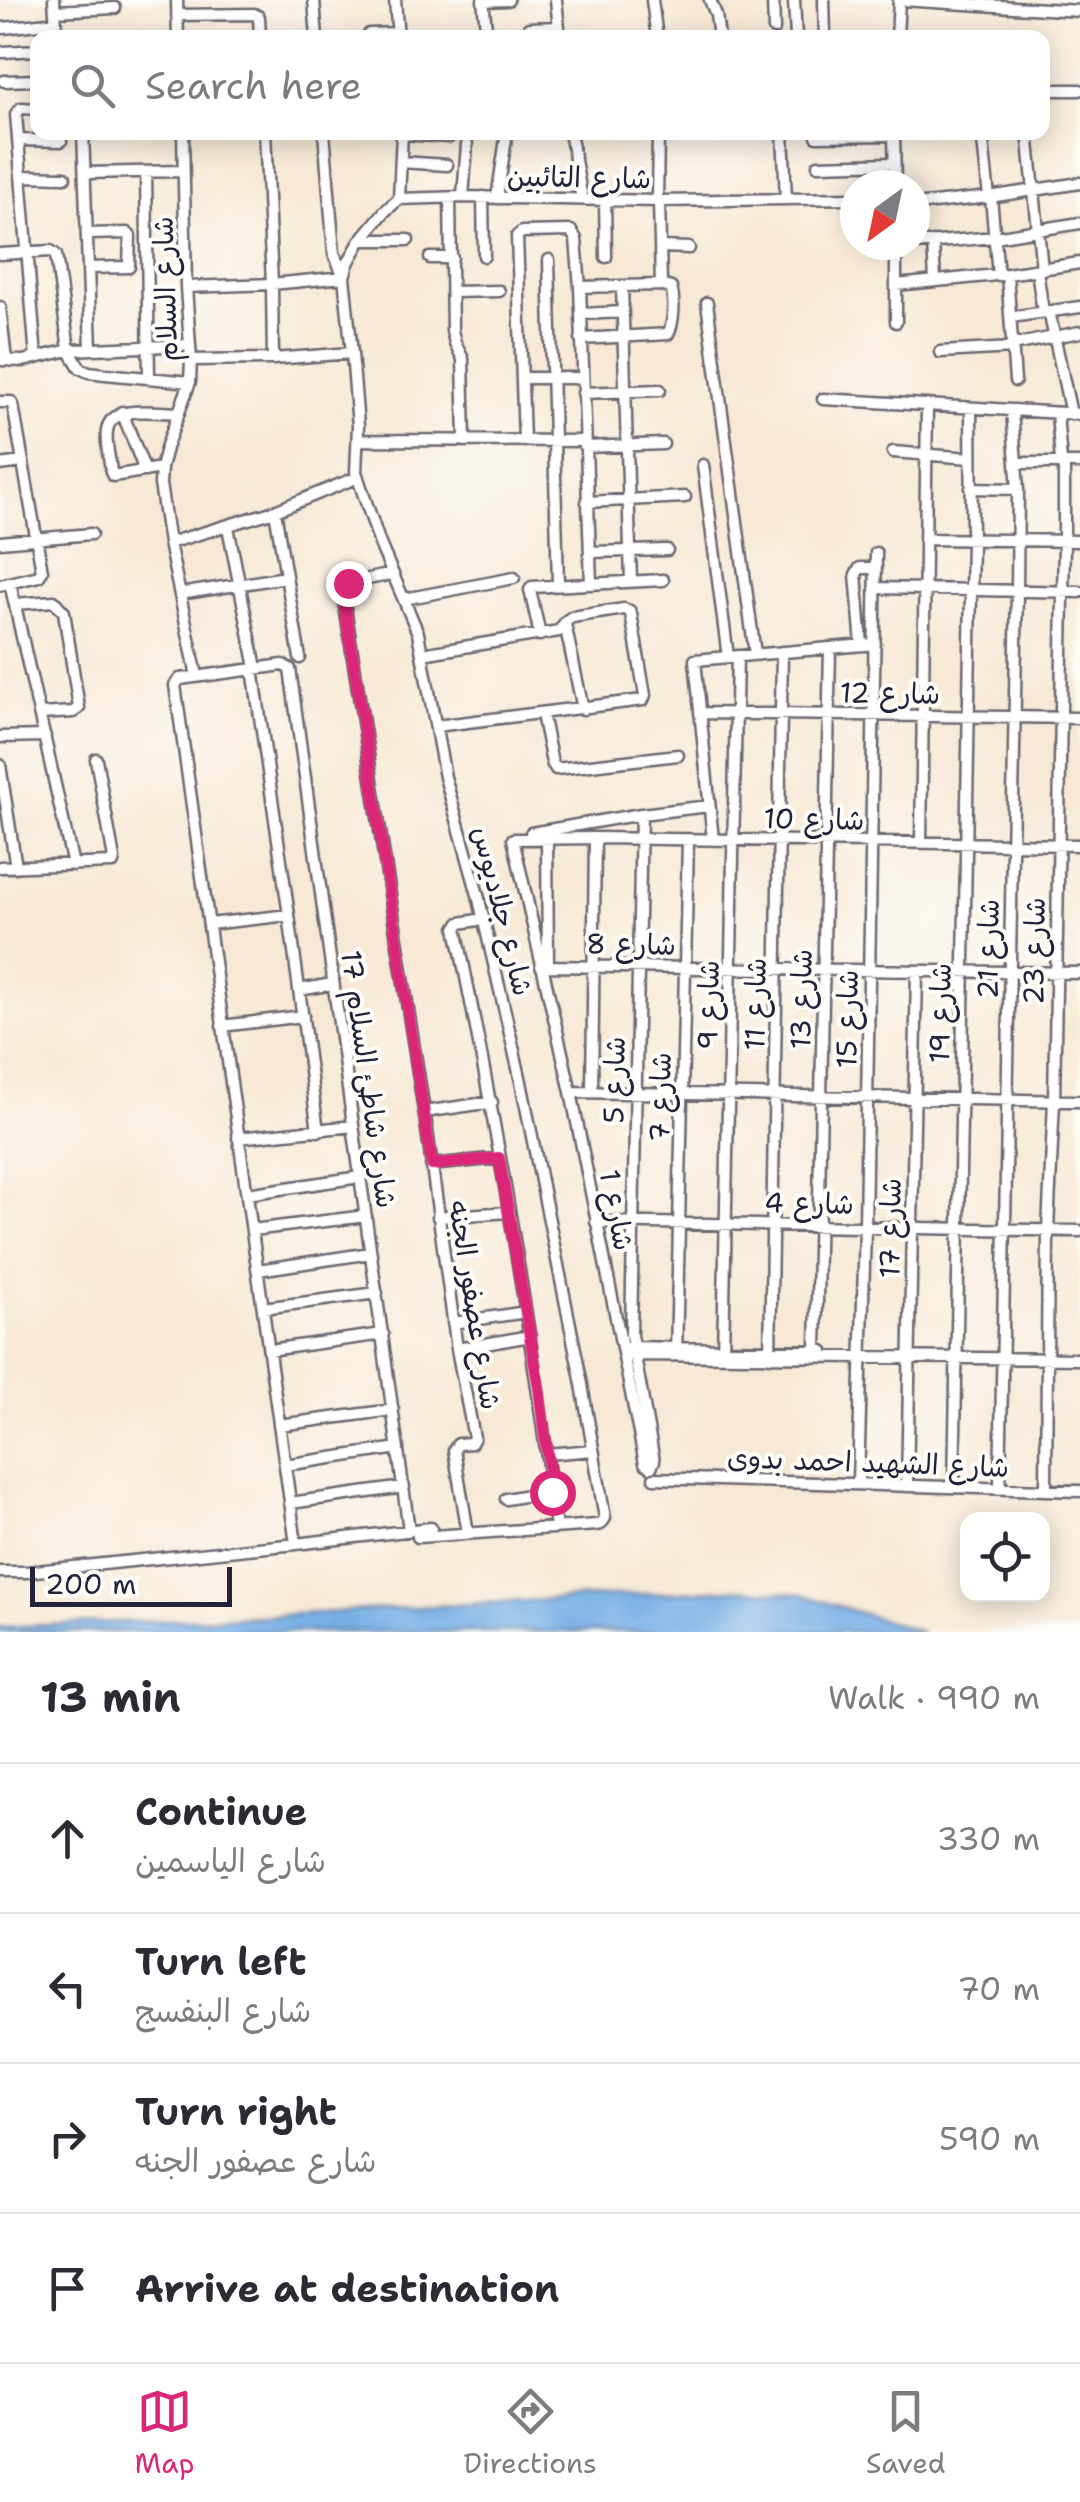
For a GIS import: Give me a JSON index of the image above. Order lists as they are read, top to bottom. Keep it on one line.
{"streets":{"street":["شارع التائبين","شارع السلام","شارع 12","شارع 10","شارع جلاديوس","شارع 8","شارع 21","شارع 23","شارع 13","شارع 11","شارع 9","شارع 19","شارع 15","شارع شاطئ السلام 17","شارع 5","شارع 7","شارع 4","شارع 1","شارع 17","شارع عصفور الجنه","شارع الشهيد احمد بدوى"]},"crossings":[["شارع 12","شارع 21"],["شارع 12","شارع 23"],["شارع 12","شارع 13"],["شارع 12","شارع 11"],["شارع 12","شارع 9"],["شارع 12","شارع 19"],["شارع 12","شارع 15"],["شارع 10","شارع 21"],["شارع 10","شارع 23"],["شارع 10","شارع 13"],["شارع 10","شارع 11"],["شارع 10","شارع 9"],["شارع 10","شارع 19"],["شارع 10","شارع 15"],["شارع 10","شارع 5"],["شارع 10","شارع 7"],["شارع 10","شارع 1"],["شارع جلاديوس","شارع شاطئ السلام 17"],["شارع جلاديوس","شارع عصفور الجنه"],["شارع 8","شارع 21"],["شارع 8","شارع 23"],["شارع 8","شارع 13"],["شارع 8","شارع 11"],["شارع 8","شارع 9"],["شارع 8","شارع 19"],["شارع 8","شارع 15"],["شارع 8","شارع 5"],["شارع 8","شارع 7"],["شارع 8","شارع 1"],["شارع 8","شارع 17"],["شارع 21","شارع 4"],["شارع 21","شارع الشهيد احمد بدوى"],["شارع 23","شارع 4"],["شارع 23","شارع الشهيد احمد بدوى"],["شارع 13","شارع 4"],["شارع 11","شارع 4"],["شارع 9","شارع 4"],["شارع 19","شارع 4"],["شارع 19","شارع الشهيد احمد بدوى"],["شارع 15","شارع 4"],["شارع 15","شارع الشهيد احمد بدوى"],["شارع 5","شارع 4"],["شارع 5","شارع 1"],["شارع 7","شارع 4"],["شارع 4","شارع 1"],["شارع 4","شارع 17"],["شارع 17","شارع الشهيد احمد بدوى"]],"scale_bar":"200 m","north":"bottom left","page":{"search":"Search here","scale":"200 m","heading":["13 min","Walk · 990 m"],"list":[["Continue","شارع الياسمين","330 m"],["Turn left","شارع البنفسج","70 m"],["Turn right","شارع عصفور الجنه","590 m"],"Arrive at destination"],"nav":["Map","Directions","Saved"]}}
